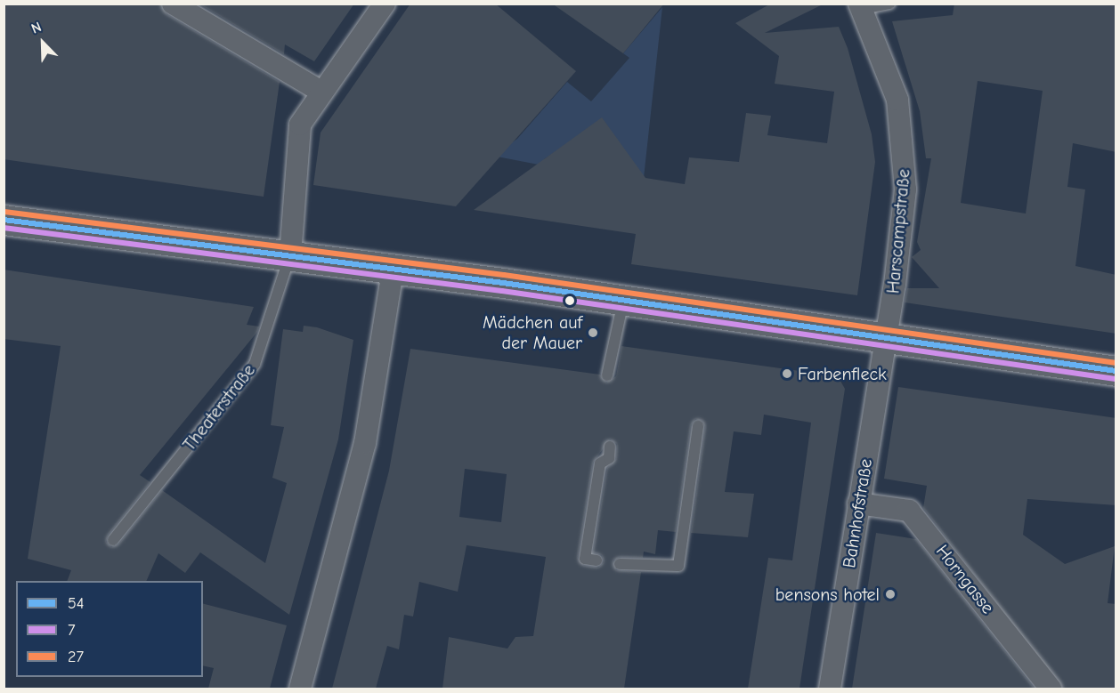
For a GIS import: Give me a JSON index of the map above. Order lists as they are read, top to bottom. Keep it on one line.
{"streets":{"street":["Harscampstraße","Bahnhofstraße","Horngasse"],"lane":["Theaterstraße"]},"crossings":[["Harscampstraße","Bahnhofstraße"],["Bahnhofstraße","Horngasse"]],"places":["Mädchen auf der Mauer","Farbenfleck","bensons hotel"],"lines":["transit line 27","transit line 54","transit line 7"],"legend":["54","7","27"],"north":"top left"}
